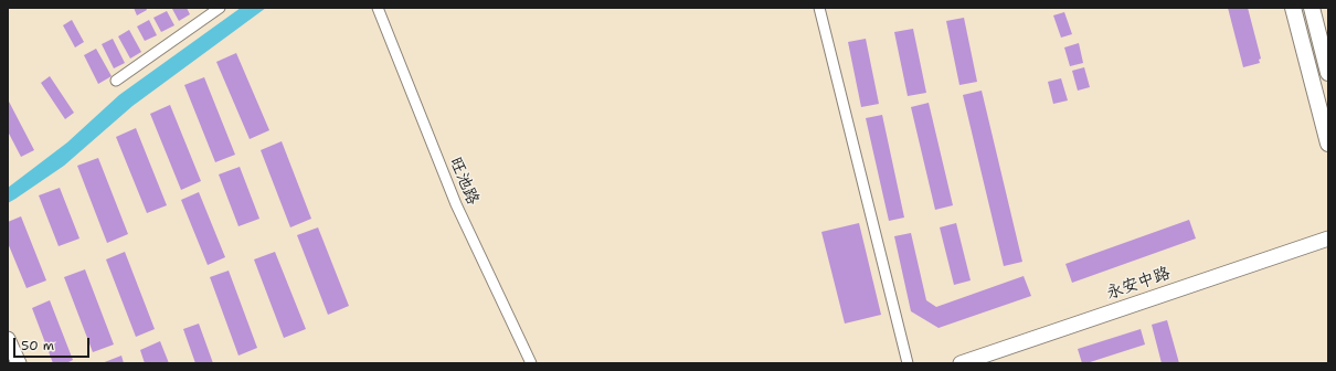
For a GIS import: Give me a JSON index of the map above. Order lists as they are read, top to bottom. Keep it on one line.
{"streets":{"street":["旺池路","永安中路"]},"scale_bar":"50 m"}
